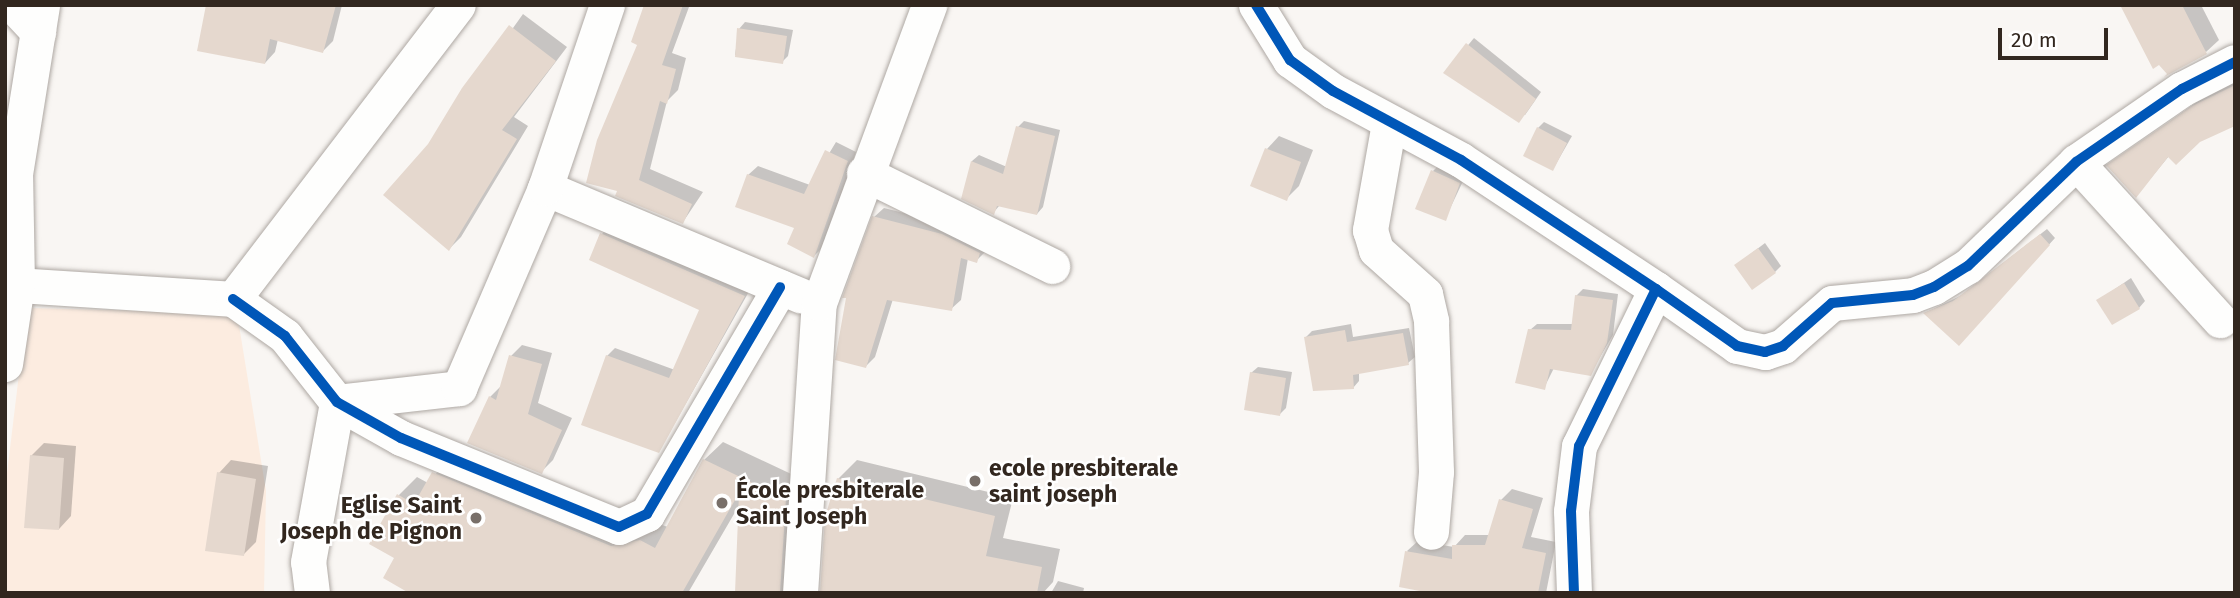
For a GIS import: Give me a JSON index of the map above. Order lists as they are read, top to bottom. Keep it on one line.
{"places":["ecole presbiterale saint joseph","École presbiterale Saint Joseph","Eglise Saint Joseph de Pignon"],"scale_bar":"20 m"}
